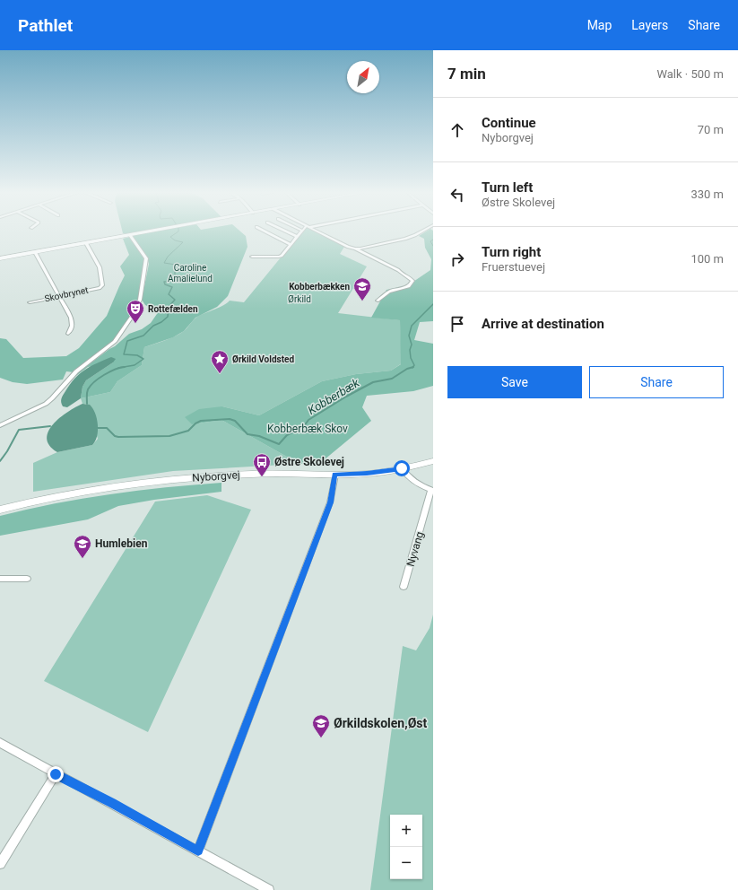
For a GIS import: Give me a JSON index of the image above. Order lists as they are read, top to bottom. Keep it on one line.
{"streets":{"street":["Skovbrynet","Nyborgvej","Nyvang"]},"water":["Kobberbæk"],"parks":["Caroline Amalielund","Ørkild","Kobberbæk Skov"],"places":{"school or university":["Kobberbækken","Humlebien","Ørkildskolen,Øst"],"theatre":["Rottefælden"],"place":["Ørkild Voldsted"],"bus stop":["Østre Skolevej"]},"north":"top right","page":{"header":"Pathlet","nav":["Map","Layers","Share"],"heading":["7 min","Walk · 500 m"],"list":[["Continue","Nyborgvej","70 m"],["Turn left","Østre Skolevej","330 m"],["Turn right","Fruerstuevej","100 m"],"Arrive at destination"],"buttons":["Save","Share"],"map_buttons":["+","−"]}}
